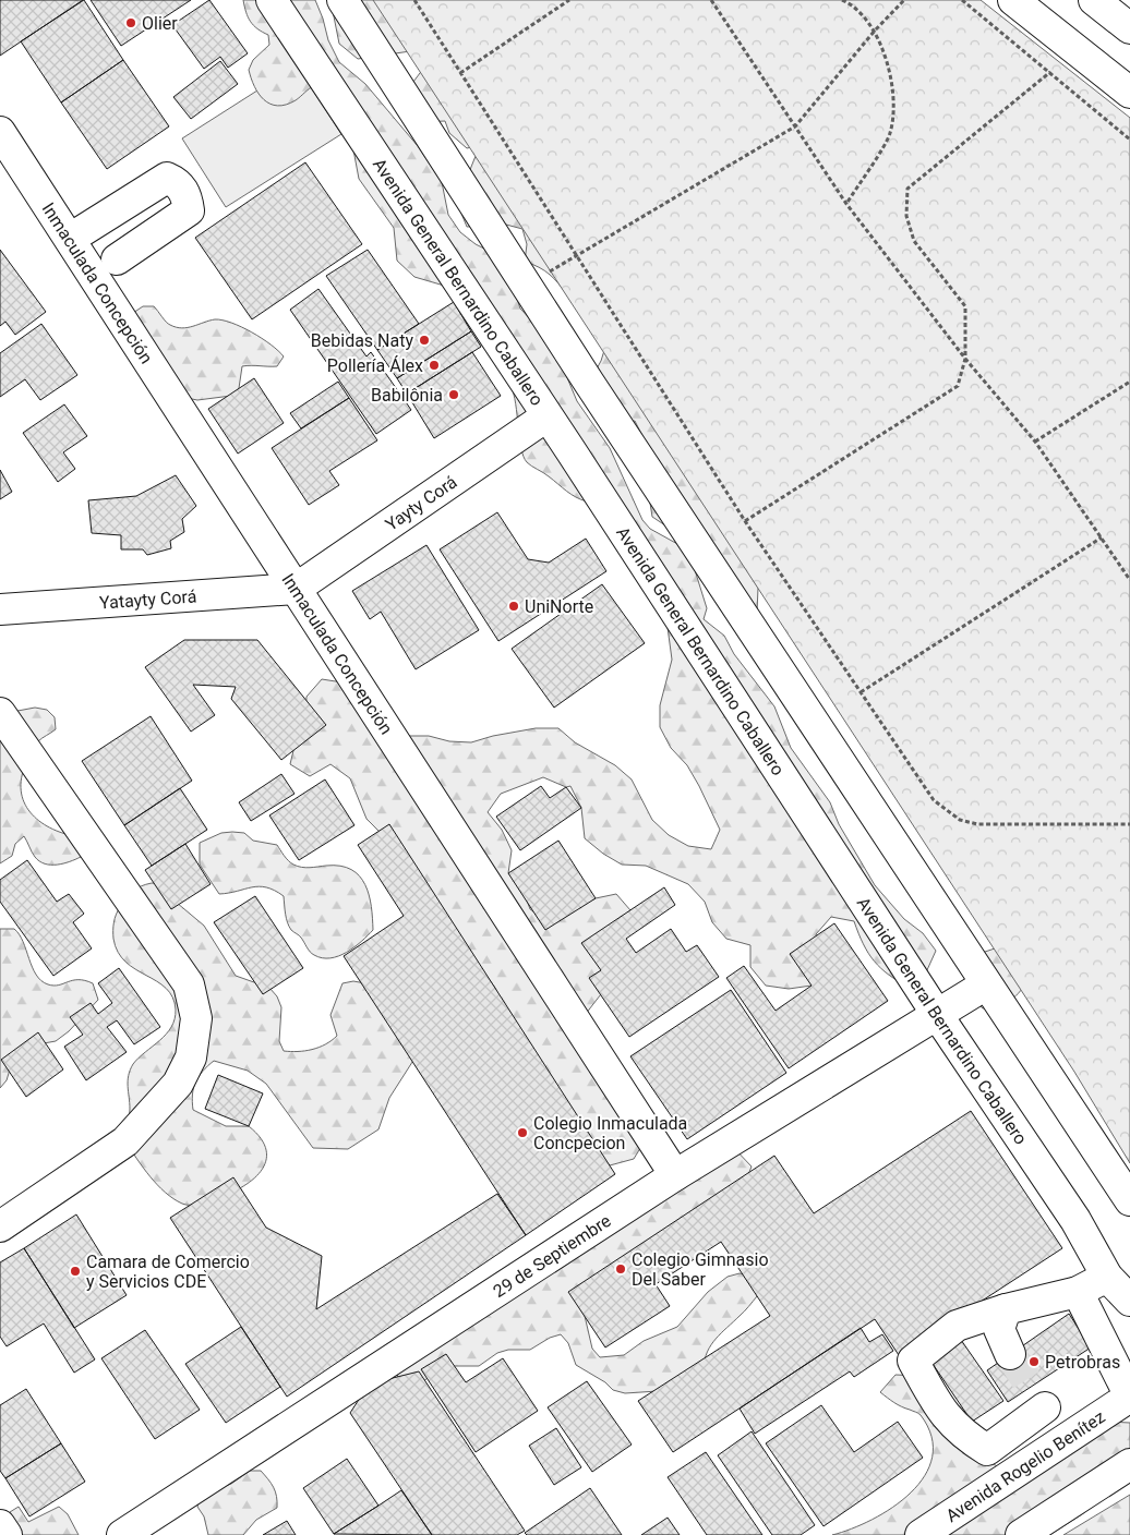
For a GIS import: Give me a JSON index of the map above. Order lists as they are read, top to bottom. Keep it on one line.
{"streets":{"street":["Inmaculada Concepción","Avenida General Bernardino Caballero","Yayty Corá","Yatayty Corá","29 de Septiembre","Avenida Rogelio Benítez"]},"crossings":[["Inmaculada Concepción","Yayty Corá"],["Inmaculada Concepción","Yatayty Corá"],["Inmaculada Concepción","29 de Septiembre"],["Avenida General Bernardino Caballero","Yayty Corá"],["Avenida General Bernardino Caballero","29 de Septiembre"],["Yayty Corá","Yatayty Corá"]],"places":["Olier","Bebidas Naty","Pollería Álex","Babilônia","UniNorte","Colegio Inmaculada Concpecion","Colegio Gimnasio Del Saber","Camara de Comercio y Servicios CDE","Petrobras"]}
